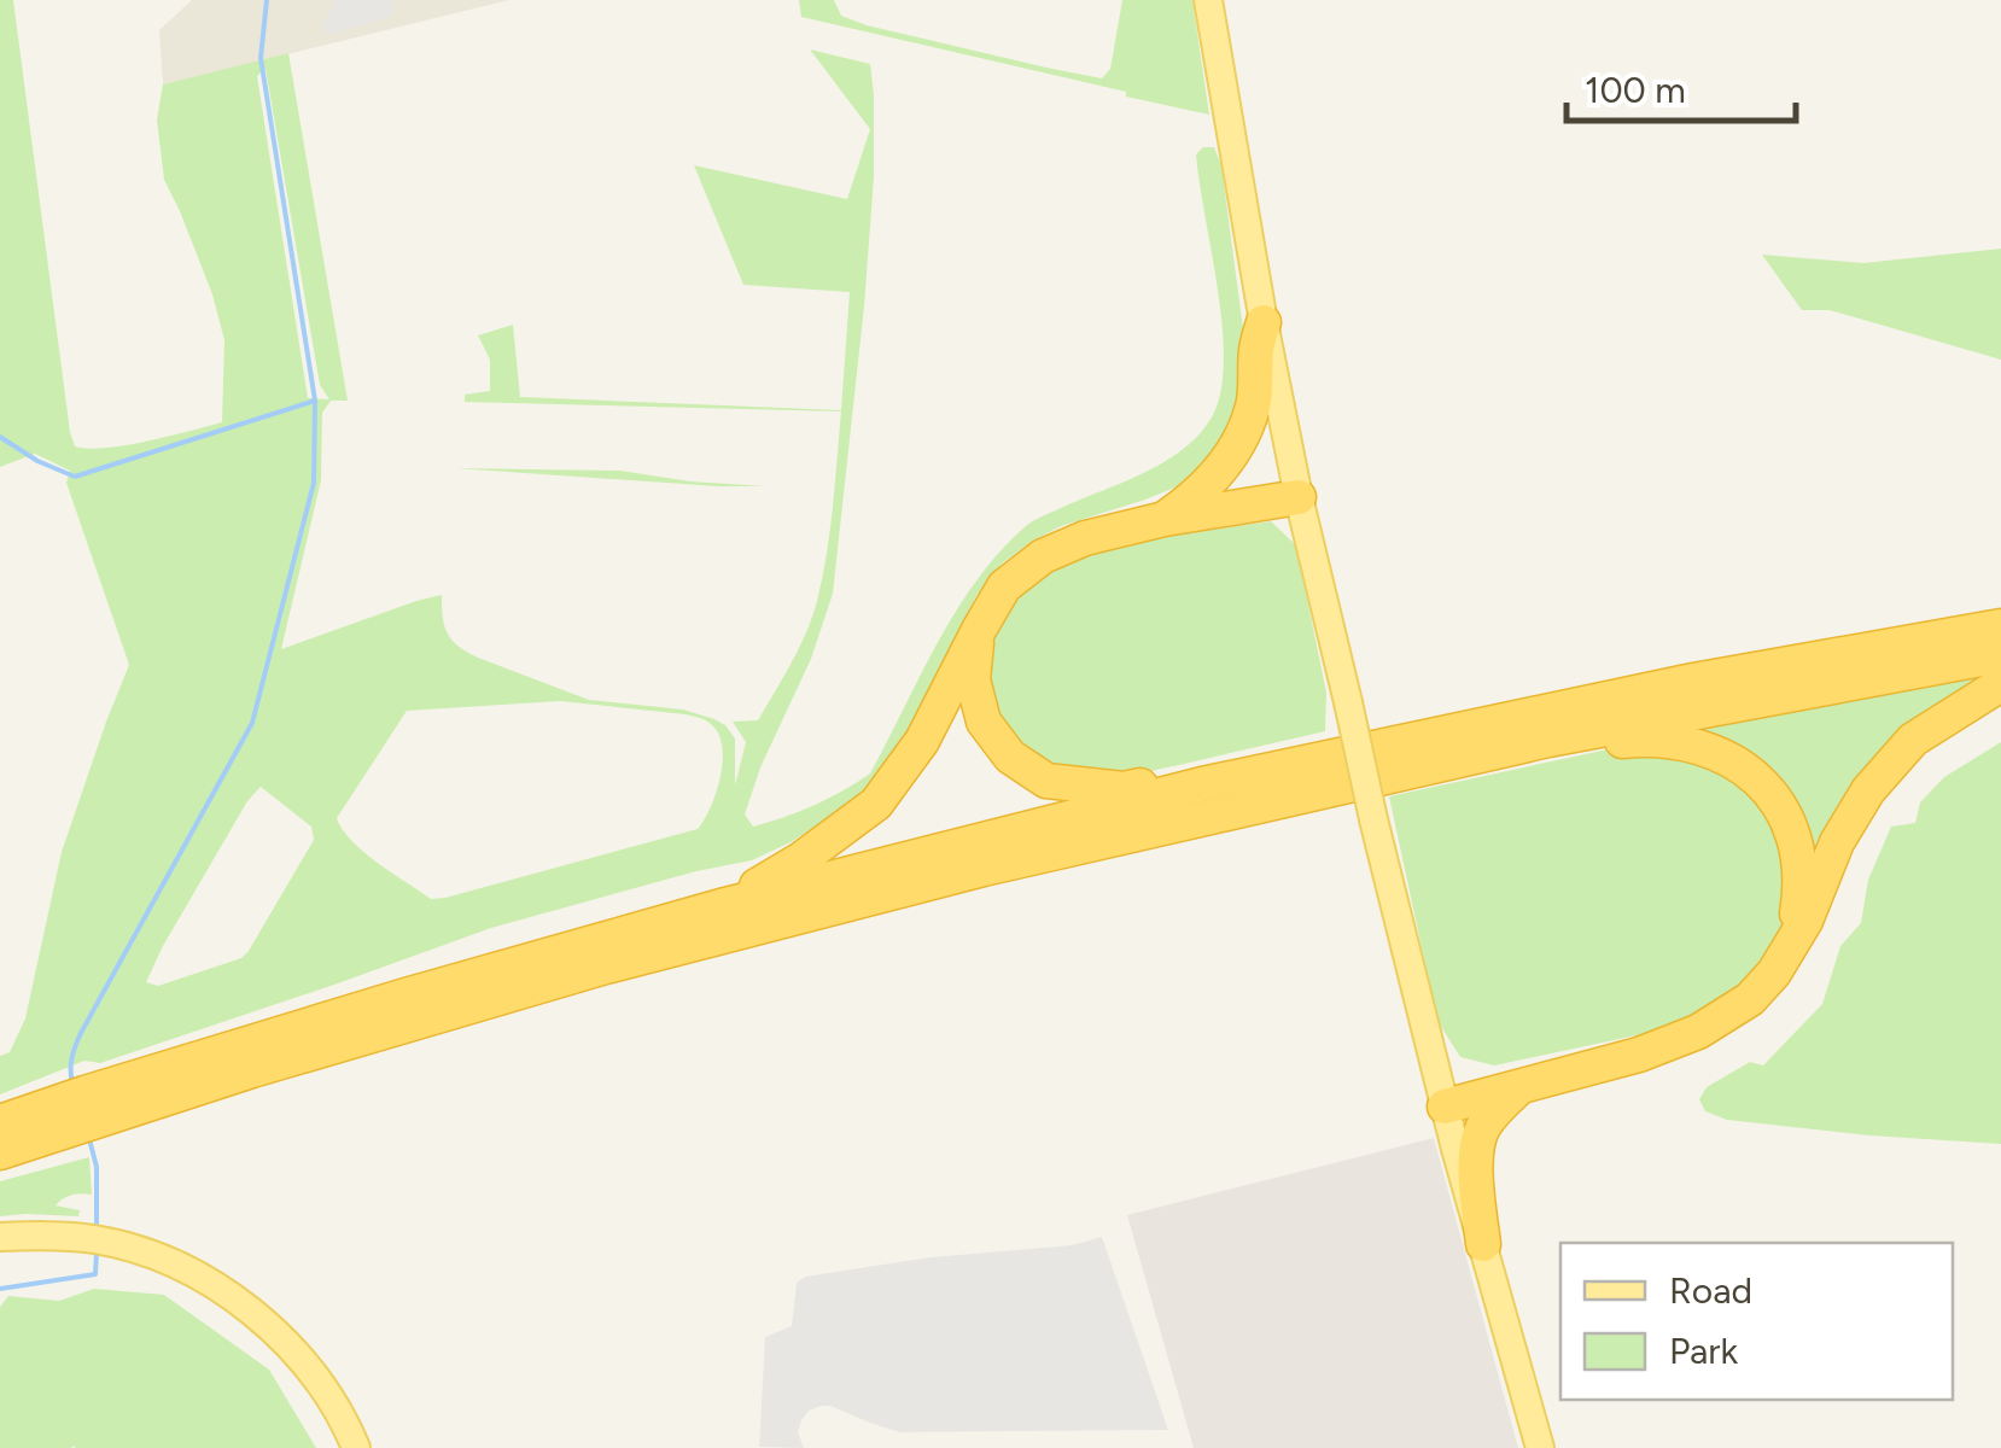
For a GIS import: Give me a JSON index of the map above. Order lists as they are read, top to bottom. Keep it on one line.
{"legend":["Road","Park"],"scale_bar":"100 m"}
